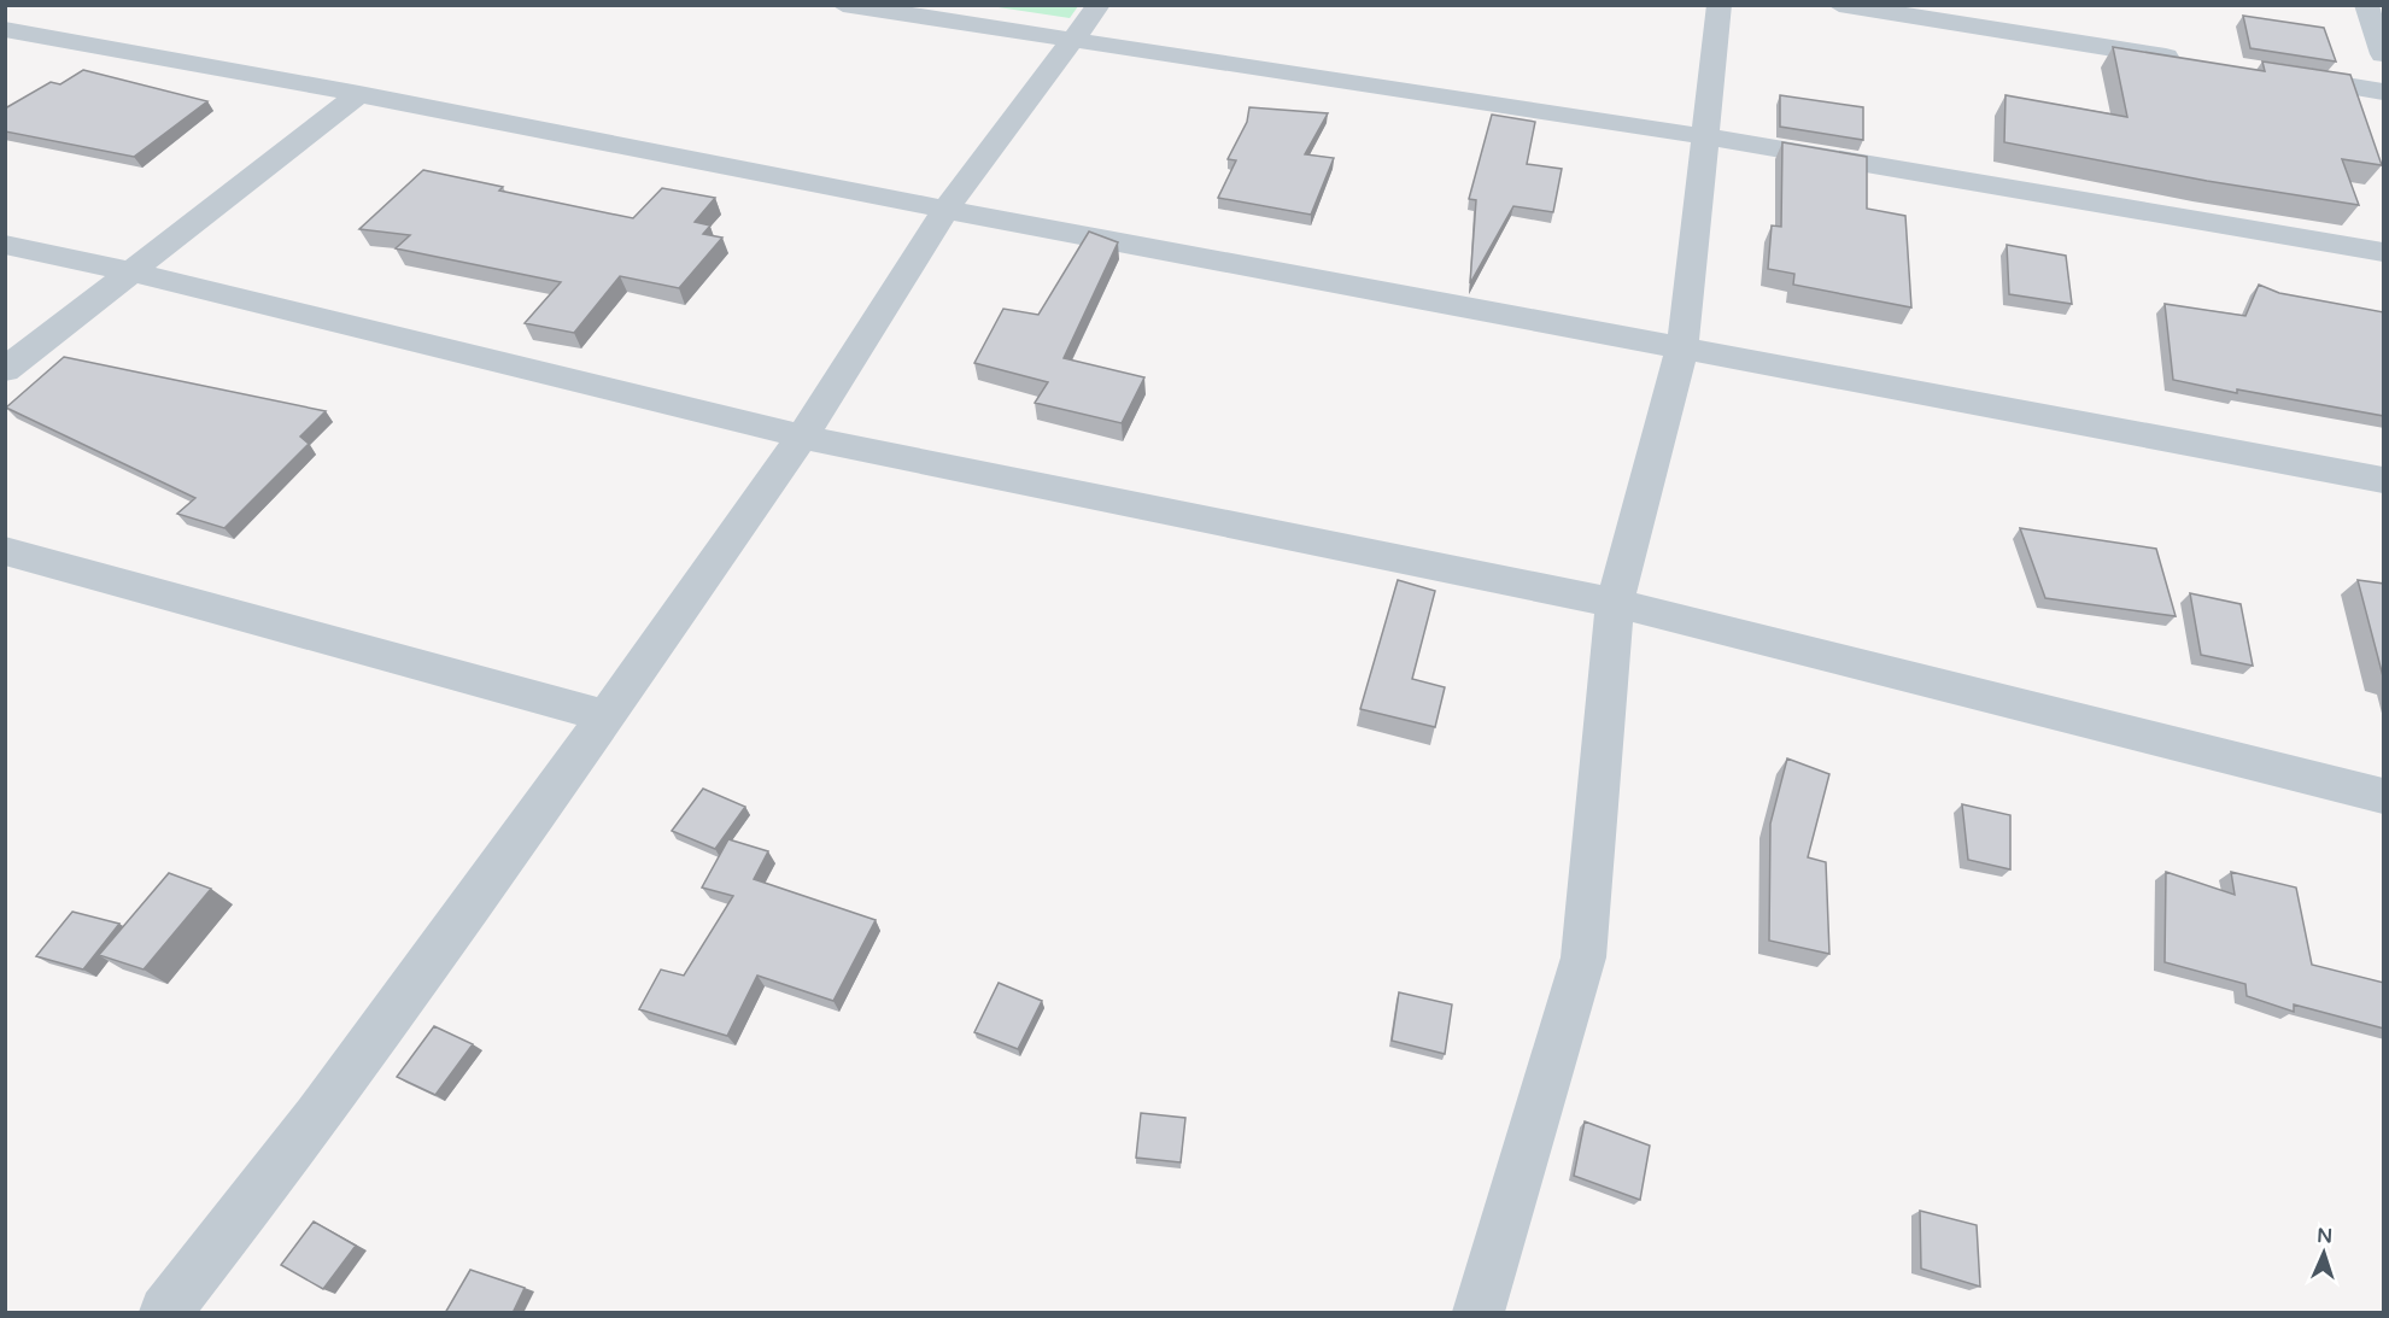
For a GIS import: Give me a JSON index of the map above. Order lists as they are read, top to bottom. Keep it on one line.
{"north":"top"}
